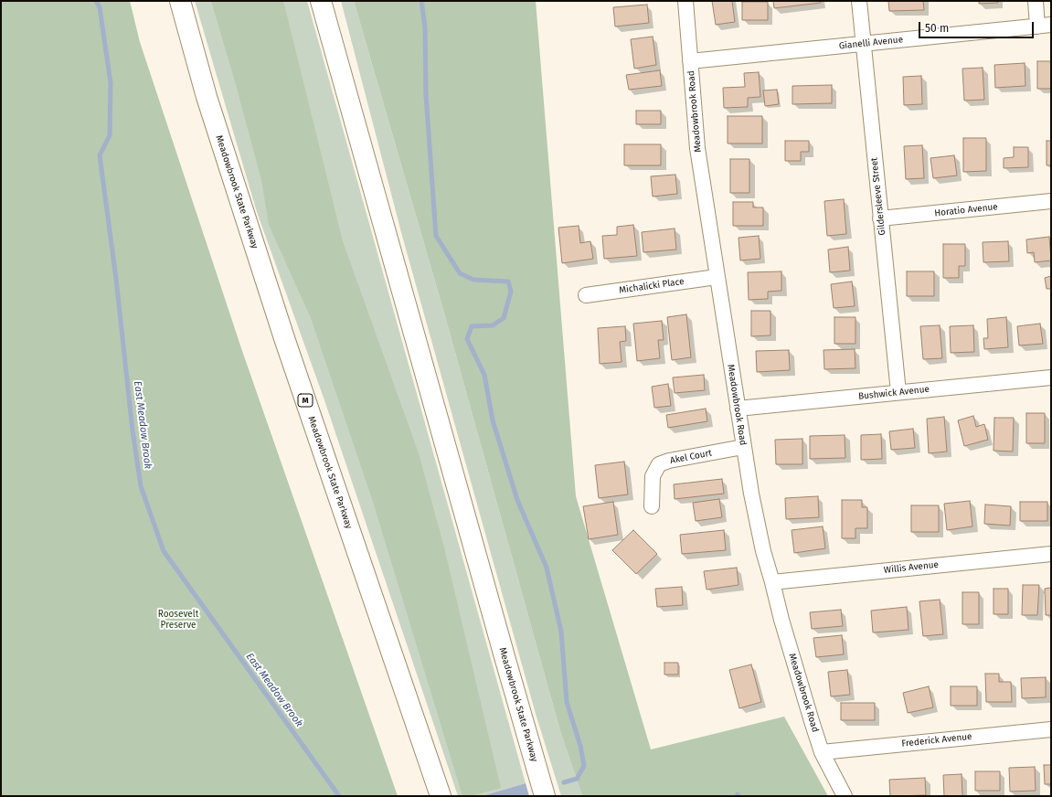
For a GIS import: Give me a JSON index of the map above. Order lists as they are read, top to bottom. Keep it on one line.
{"streets":{"highway":["Meadowbrook State Parkway","M"],"street":["Gianelli Avenue","Meadowbrook Road","Gildersleeve Street","Horatio Avenue","Michalicki Place","Bushwick Avenue","Akel Court","Willis Avenue","Frederick Avenue"]},"crossings":[["Gianelli Avenue","Meadowbrook Road"],["Gianelli Avenue","Gildersleeve Street"],["Meadowbrook Road","Michalicki Place"],["Meadowbrook Road","Bushwick Avenue"],["Meadowbrook Road","Akel Court"],["Meadowbrook Road","Willis Avenue"],["Meadowbrook Road","Frederick Avenue"],["Gildersleeve Street","Horatio Avenue"],["Gildersleeve Street","Bushwick Avenue"]],"water":["East Meadow Brook"],"parks":["Roosevelt Preserve"],"scale_bar":"50 m"}
